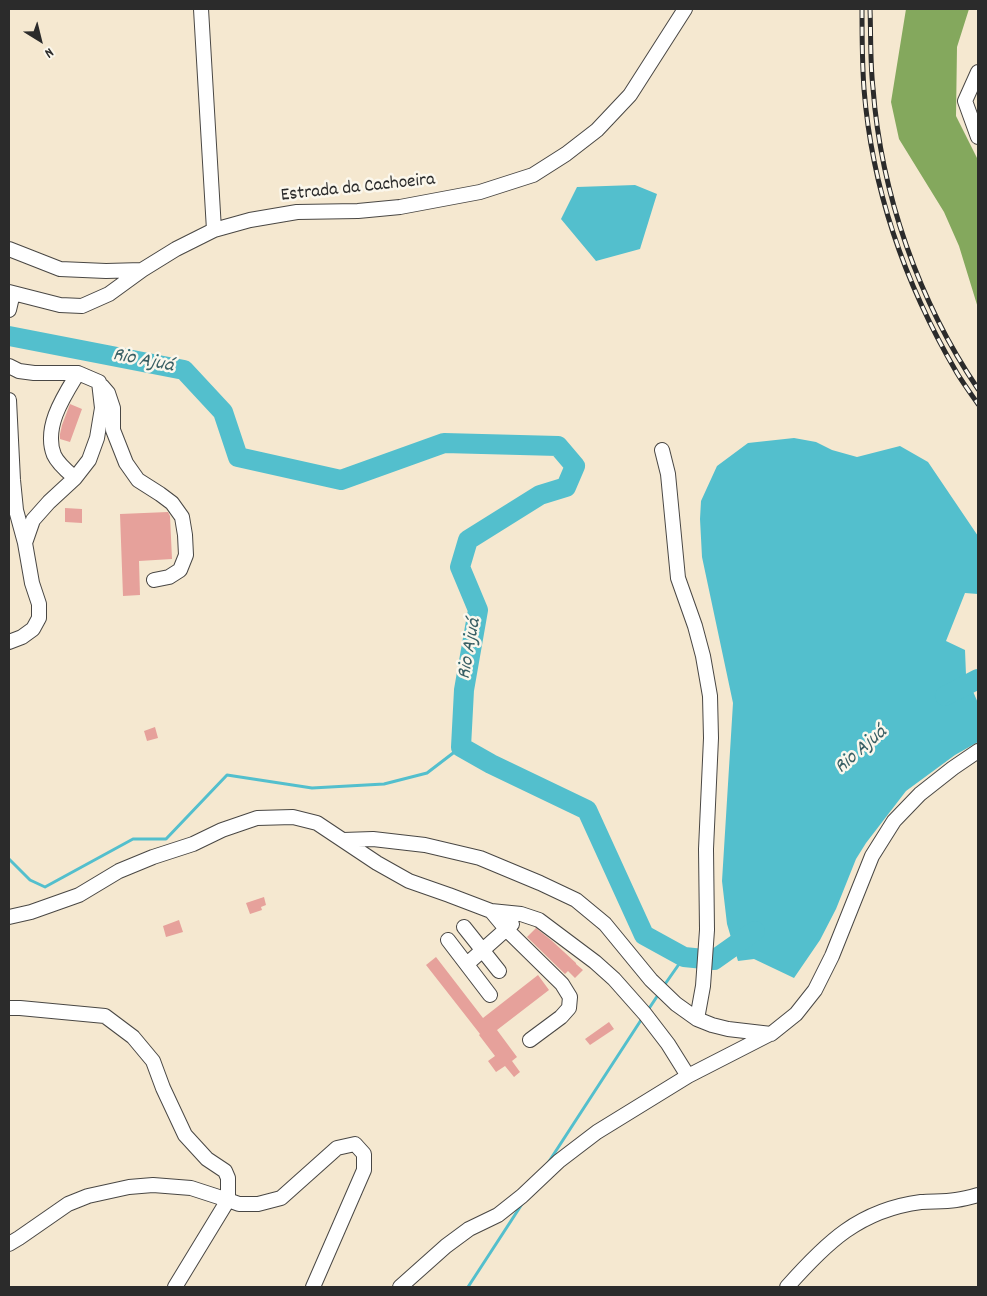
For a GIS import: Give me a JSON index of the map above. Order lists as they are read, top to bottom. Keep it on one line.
{"streets":{"street":["Estrada da Cachoeira"]},"water":["Rio Ajuá"],"north":"bottom right"}
